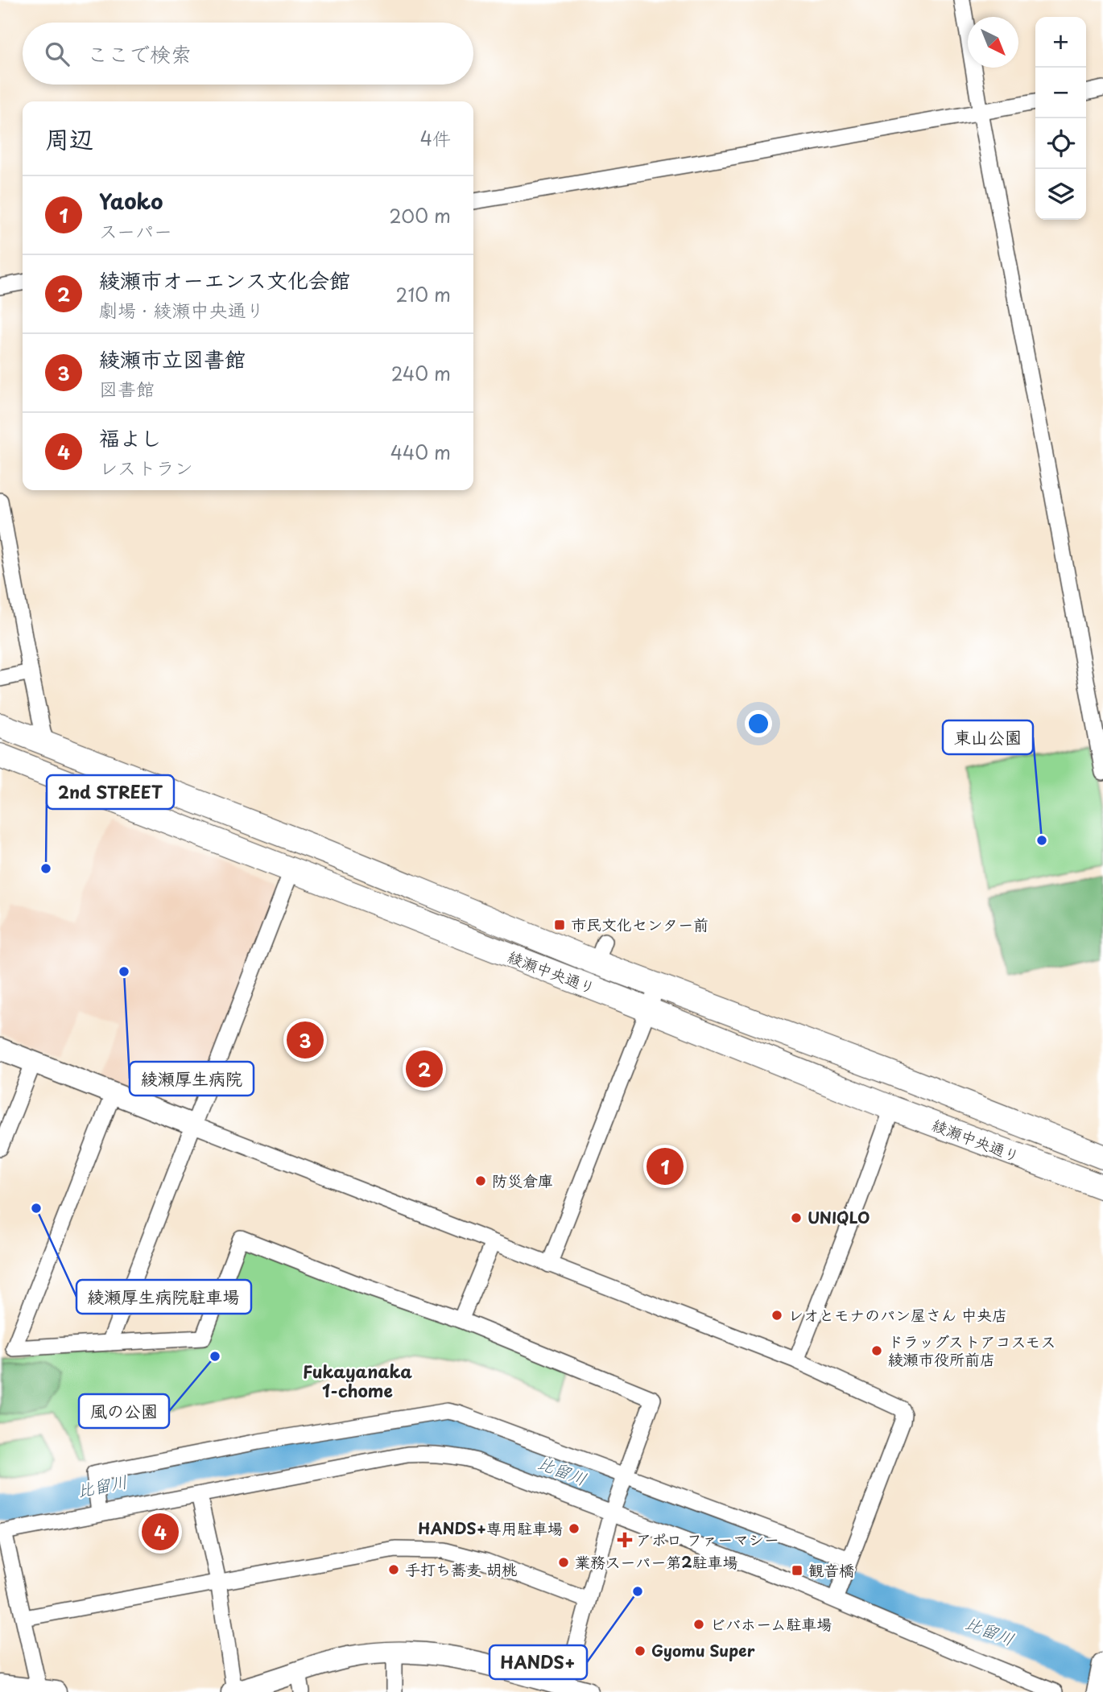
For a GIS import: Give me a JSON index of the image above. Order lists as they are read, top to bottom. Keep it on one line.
{"streets":{"main road":["綾瀬中央通り"]},"districts":["Fukayanaka 1-chome"],"water":["比留川"],"places":{"other":["東山公園","2nd STREET","綾瀬厚生病院","防災倉庫","綾瀬厚生病院駐車場","UNIQLO","レオとモナのパン屋さん 中央店","ドラッグストアコスモス 綾瀬市役所前店","風の公園","HANDS+専用駐車場","業務スーパー第2駐車場","手打ち蕎麦 胡桃","HANDS+","ビバホーム駐車場","Gyomu Super"],"transit":["市民文化センター前","観音橋"],"health":["アポロ ファーマシー"]},"north":"bottom right","page":{"map_buttons":["+","−"],"search":"ここで検索","heading":["周辺","4件"],"list":[{"mark":"1","name":"Yaoko","note":"スーパー","value":"200 m"},{"mark":"2","name":"綾瀬市オーエンス文化会館","note":"劇場 · 綾瀬中央通り","value":"210 m"},{"mark":"3","name":"綾瀬市立図書館","note":"図書館","value":"240 m"},{"mark":"4","name":"福よし","note":"レストラン","value":"440 m"}],"pins":["3","2","1","4"]}}
